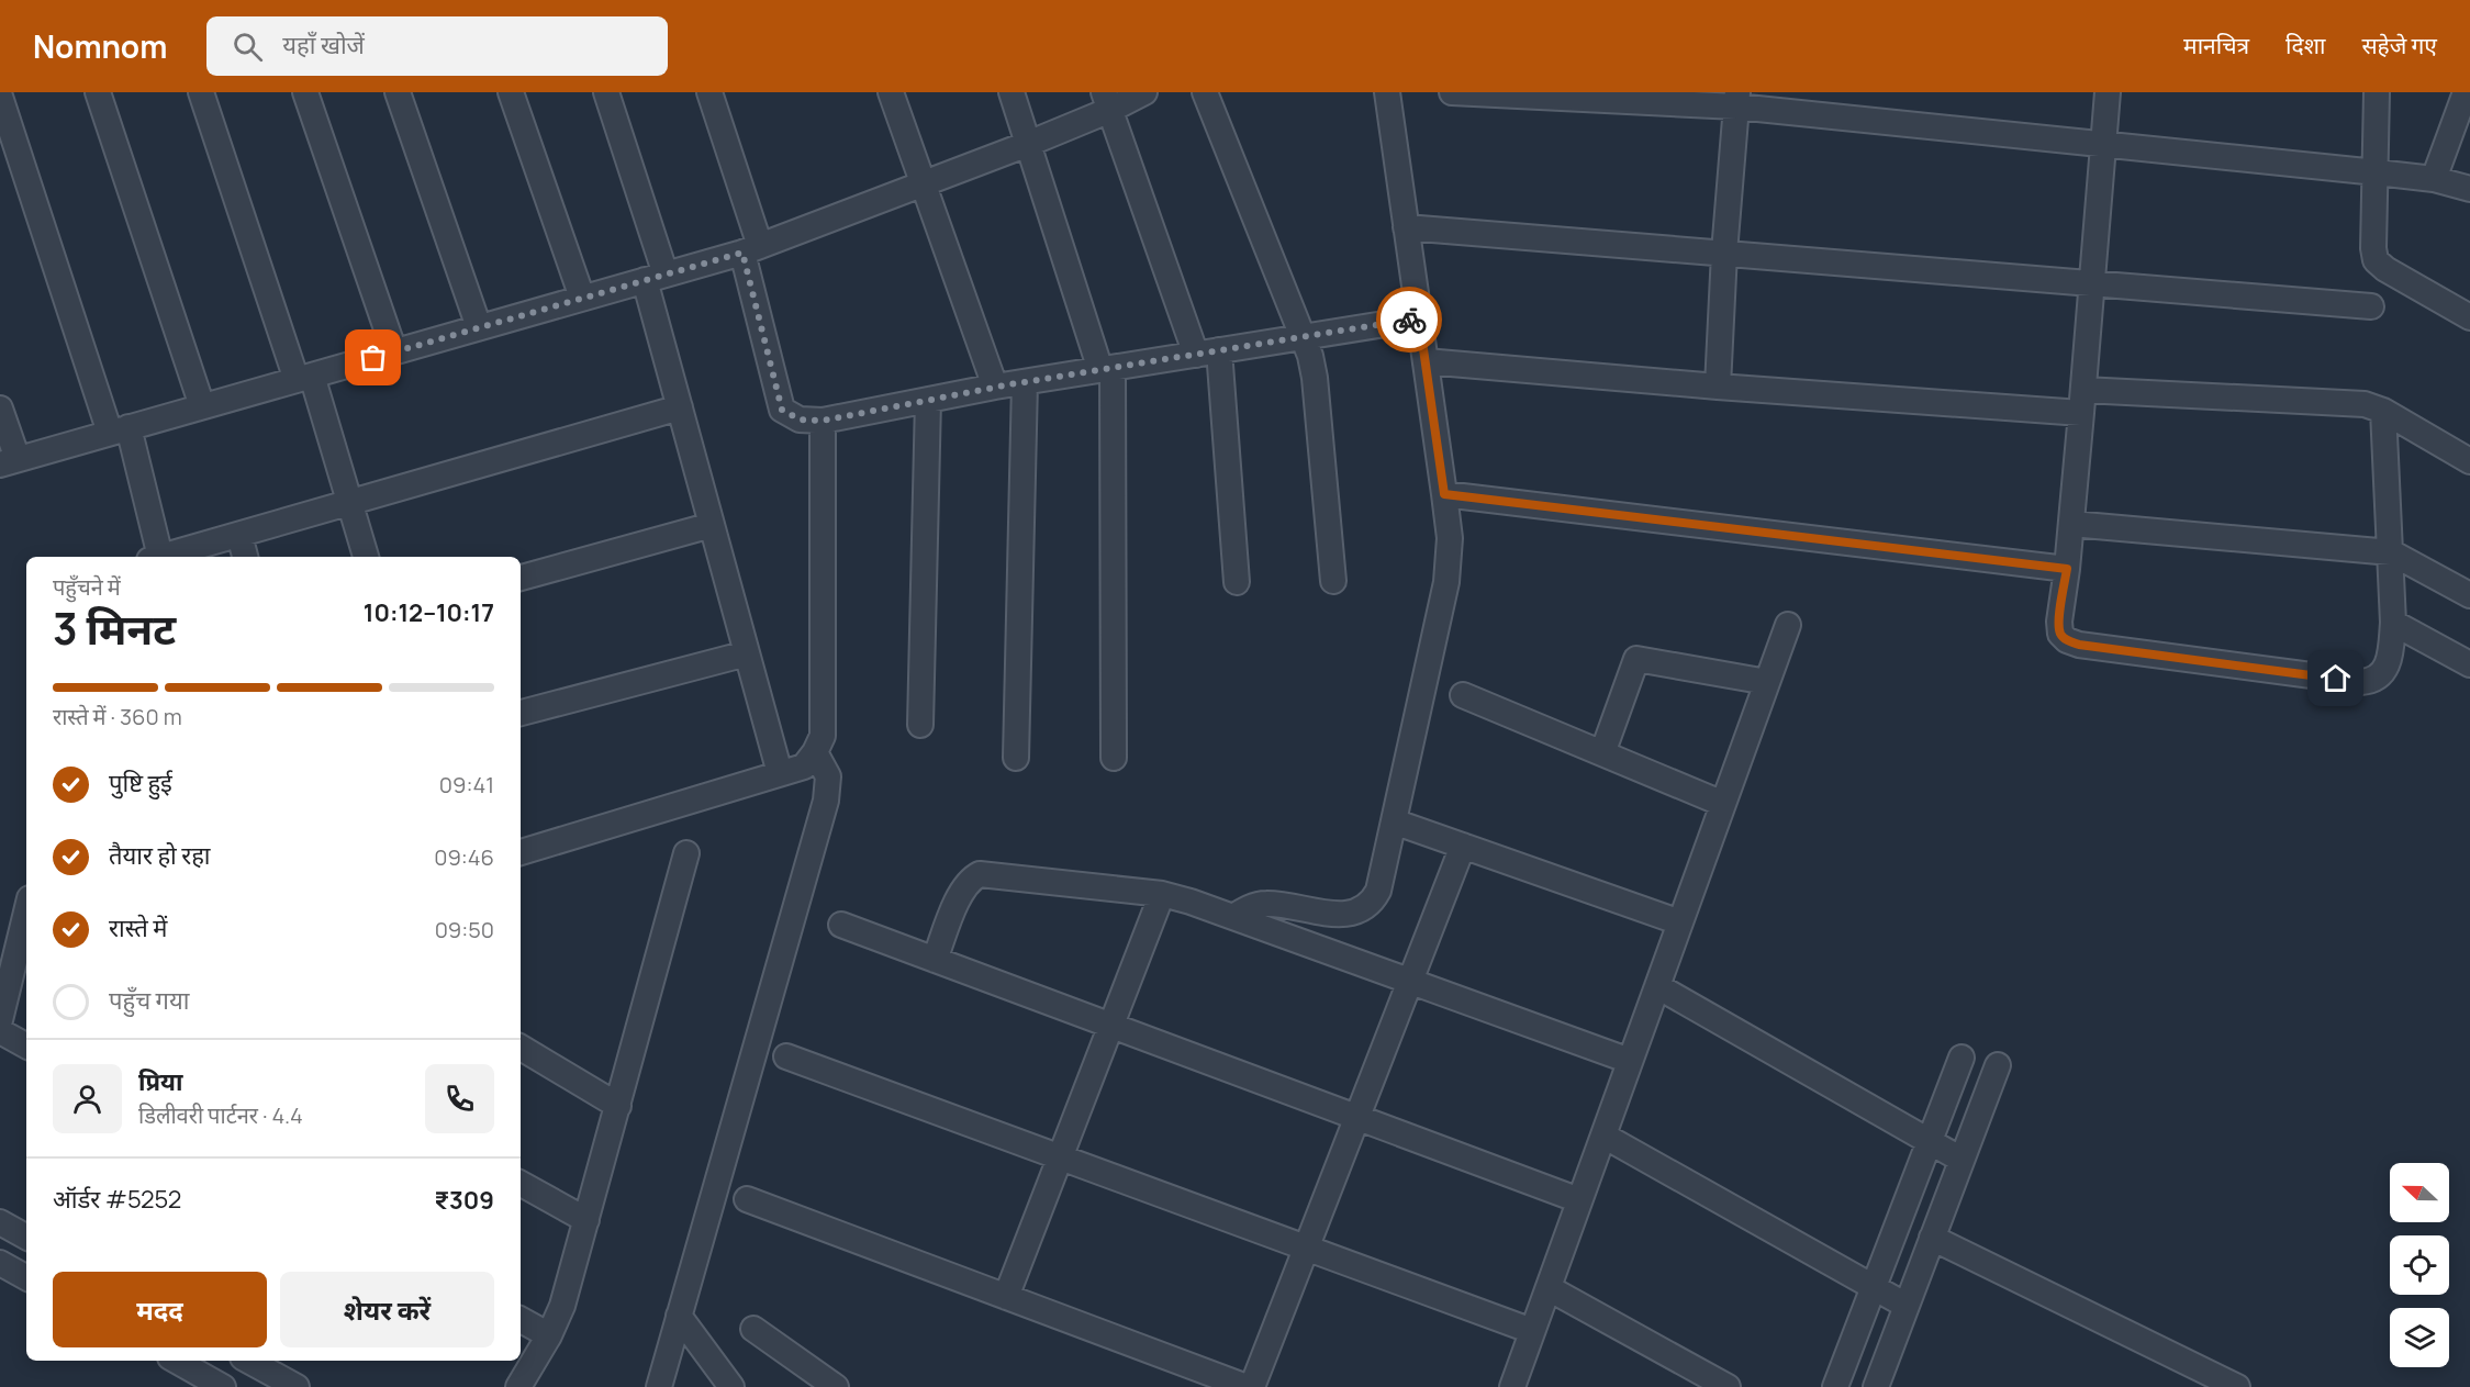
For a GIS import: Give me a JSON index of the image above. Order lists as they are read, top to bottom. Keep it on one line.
{"north":"left","page":{"header":"Nomnom","search":"यहाँ खोजें","nav":["मानचित्र","दिशा","सहेजे गए"],"heading":["3 मिनट","पहुँचने में","10:12–10:17"],"panel":["प्रिया","डिलीवरी पार्टनर · 4.4","ऑर्डर #5252","₹309"],"bar":"रास्ते में · 360 m","list":[["पुष्टि हुई","09:41"],["तैयार हो रहा","09:46"],["रास्ते में","09:50"],"पहुँच गया"],"buttons":["मदद","शेयर करें"]}}
